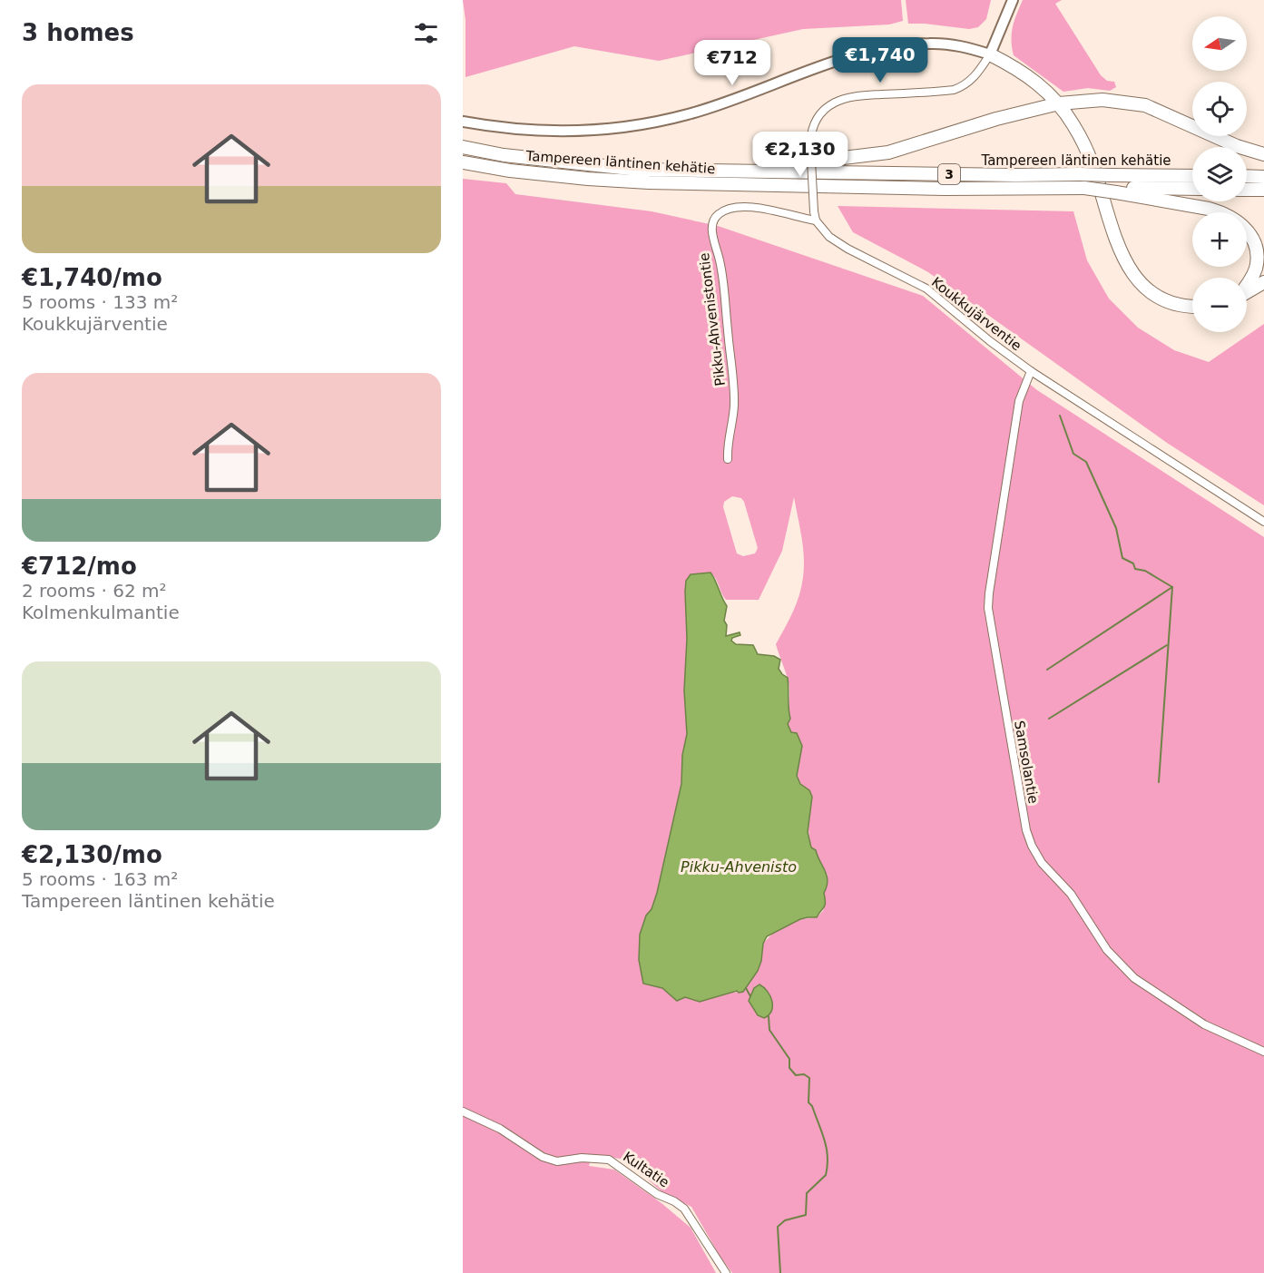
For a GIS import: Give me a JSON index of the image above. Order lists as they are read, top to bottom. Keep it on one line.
{"streets":{"highway":["Tampereen läntinen kehätie","3"],"street":["Koukkujärventie","Pikku-Ahvenistontie","Samsolantie","Kultatie"]},"crossings":[["Koukkujärventie","Pikku-Ahvenistontie"],["Koukkujärventie","Samsolantie"]],"water":["Pikku-Ahvenisto"],"north":"left","page":{"heading":"3 homes","map_buttons":["+","−"],"price":["€1,740","€712","€2,130"],"list":[{"name":"€1,740/mo","note":"5 rooms · 133 m² · Koukkujärventie"},{"name":"€712/mo","note":"2 rooms · 62 m² · Kolmenkulmantie"},{"name":"€2,130/mo","note":"5 rooms · 163 m² · Tampereen läntinen kehätie"}]}}
